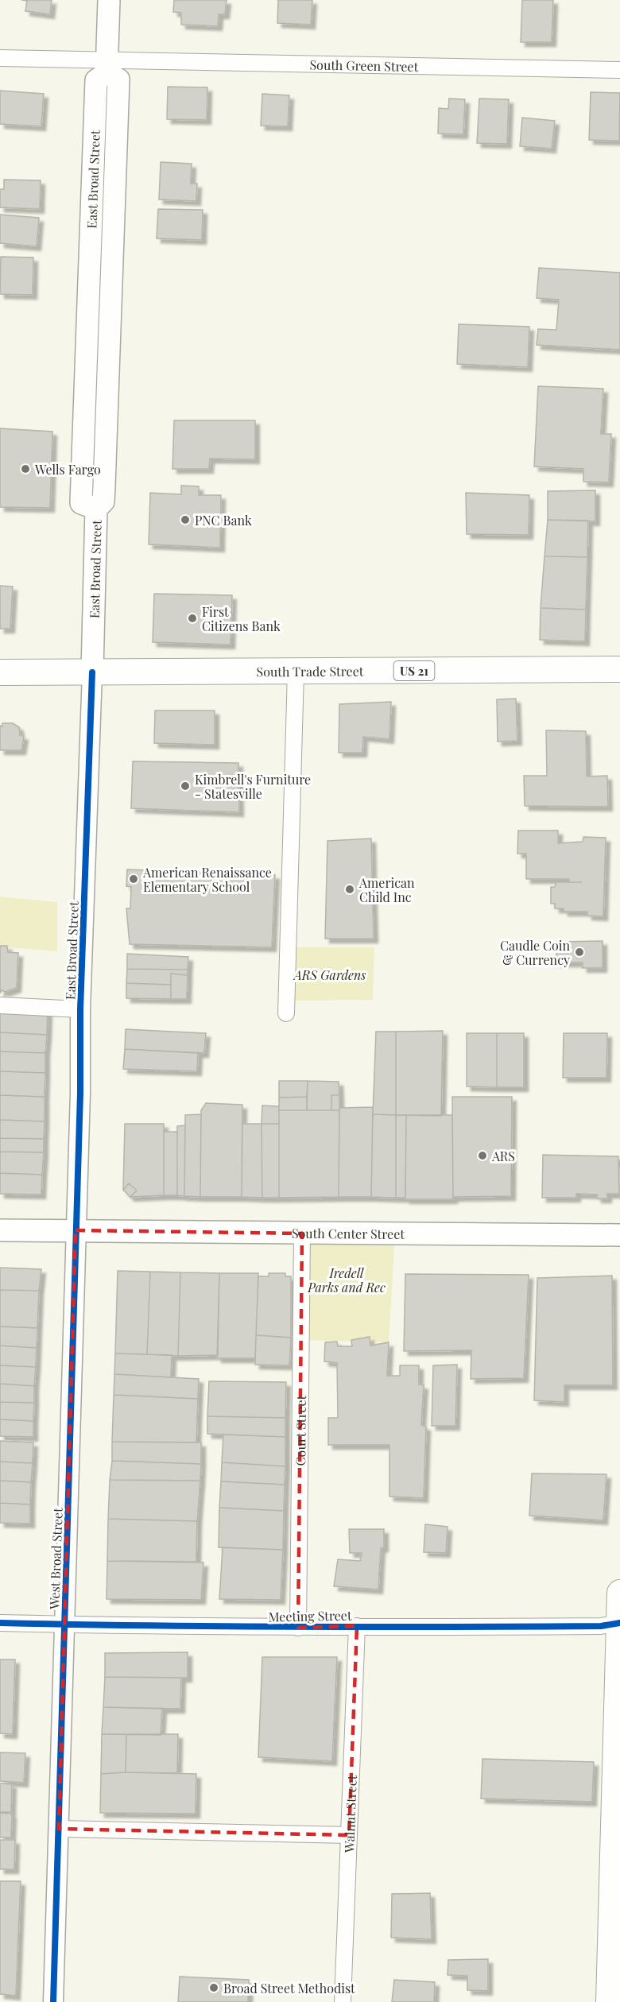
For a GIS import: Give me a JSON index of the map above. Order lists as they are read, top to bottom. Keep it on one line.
{"streets":{"main road":["East Broad Street","South Trade Street","US 21","South Center Street"],"street":["South Green Street","Court Street","West Broad Street","Meeting Street","Walnut Street"]},"crossings":[["South Green Street","East Broad Street"],["East Broad Street","South Trade Street"],["East Broad Street","South Center Street"],["East Broad Street","West Broad Street"],["South Center Street","Court Street"],["South Center Street","West Broad Street"],["Court Street","Meeting Street"],["West Broad Street","Meeting Street"],["Meeting Street","Walnut Street"]],"parks":["ARS Gardens","Iredell Parks and Rec"],"places":["Wells Fargo","PNC Bank","First Citizens Bank","Kimbrell's Furniture - Statesville","American Renaissance Elementary School","American Child Inc","Caudle Coin & Currency","ARS","Broad Street Methodist"]}
